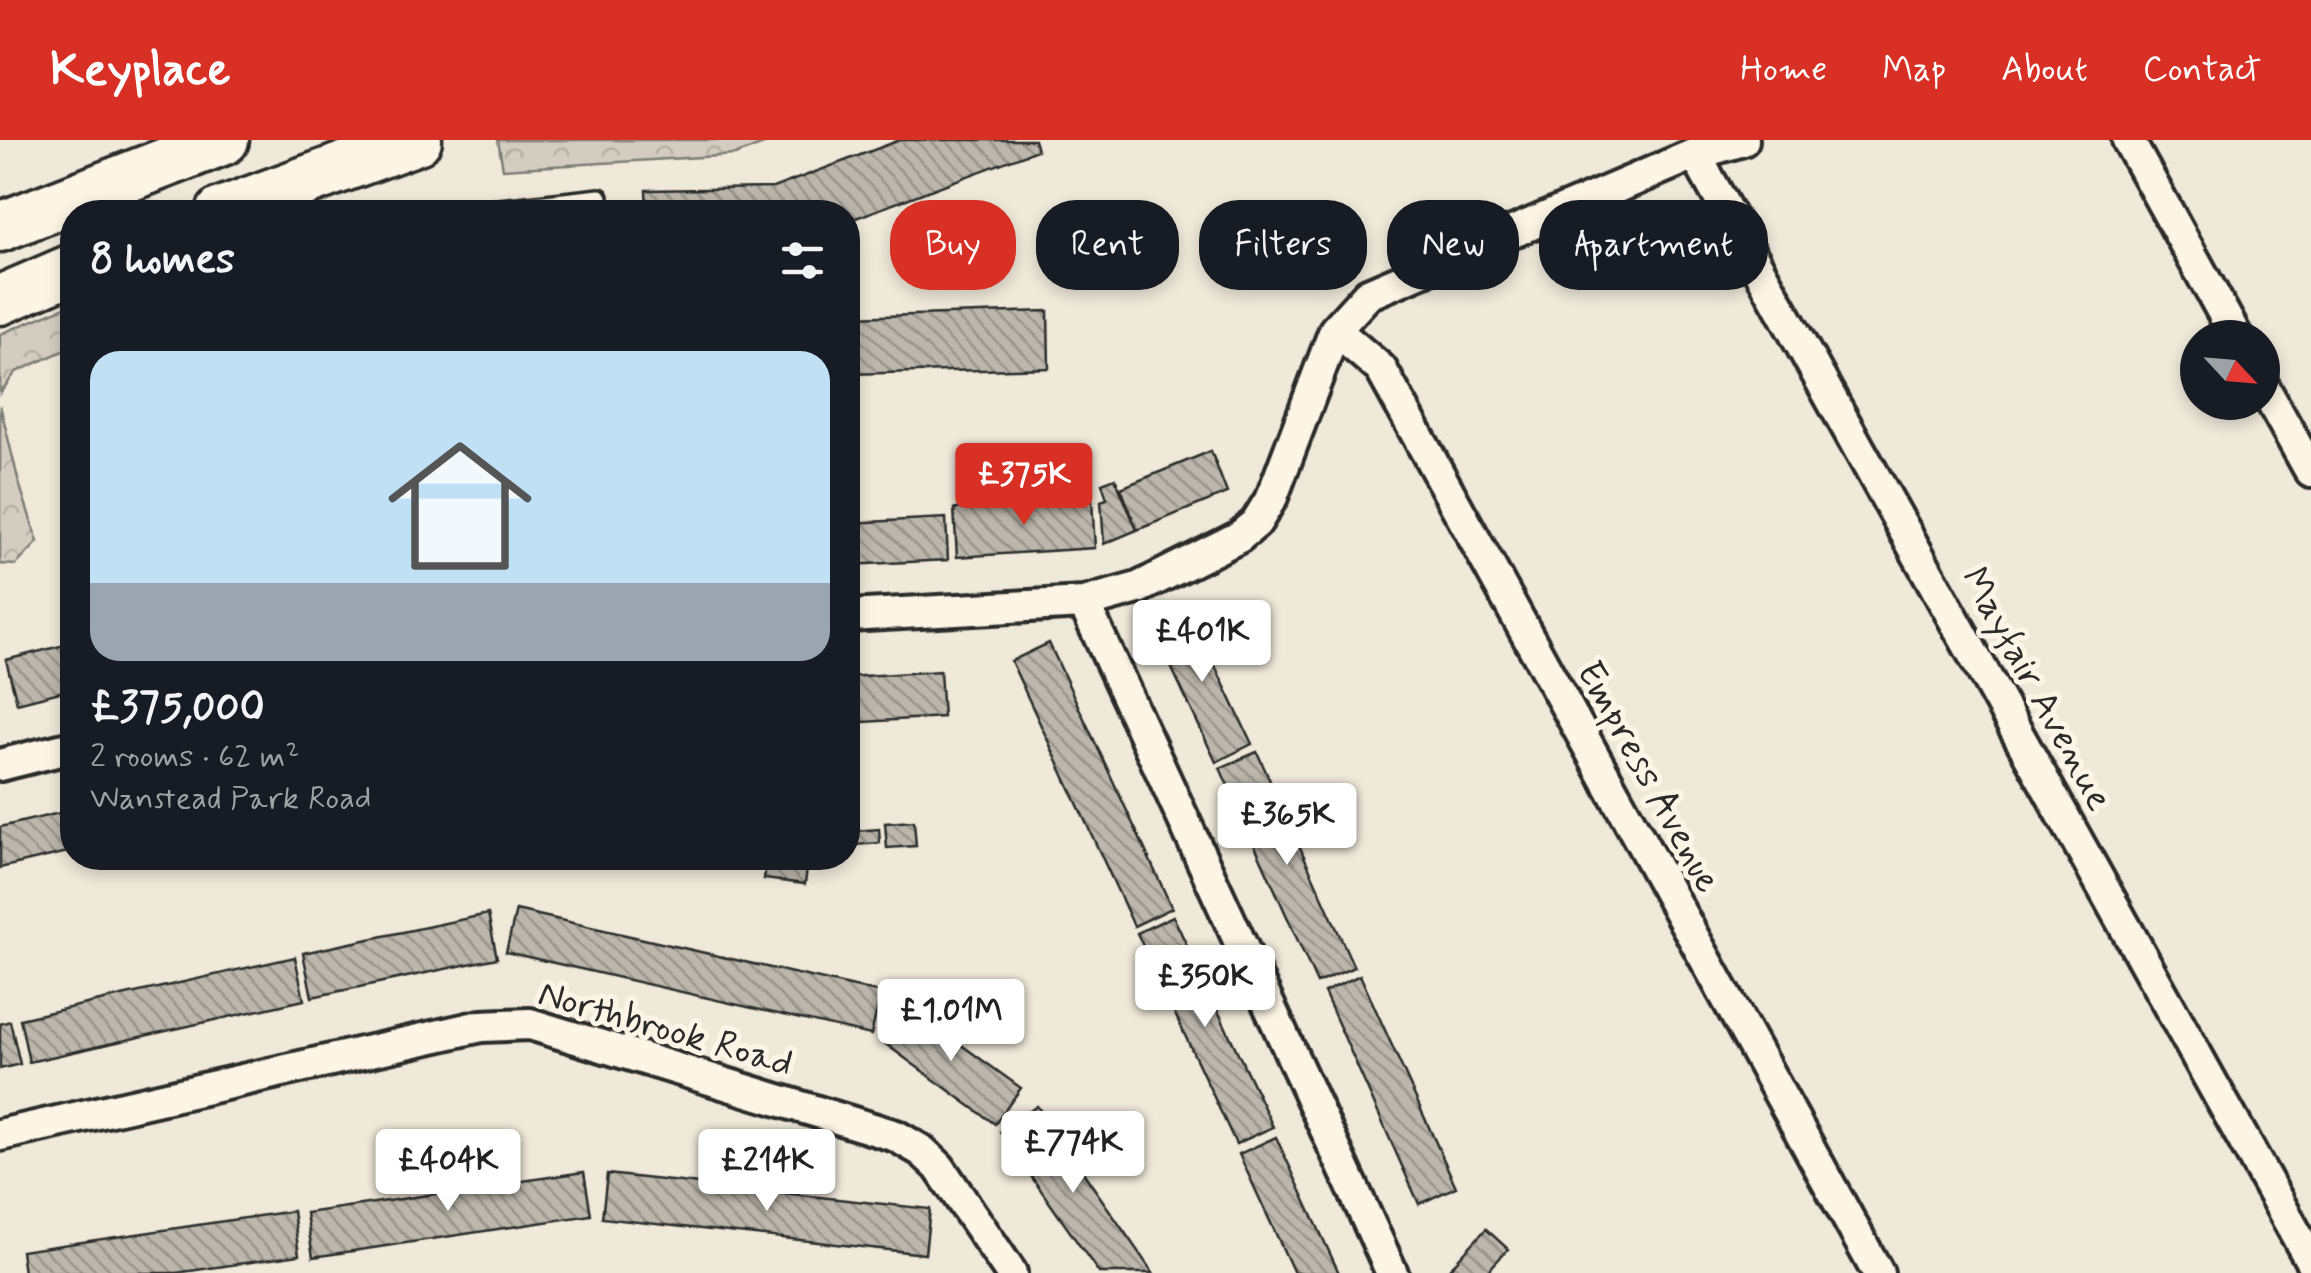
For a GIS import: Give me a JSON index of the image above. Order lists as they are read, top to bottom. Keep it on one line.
{"streets":{"street":["Mayfair Avenue","Empress Avenue","Northbrook Road"]},"north":"bottom right","page":{"header":"Keyplace","nav":["Home","Map","About","Contact"],"chip":["Buy","Rent","Filters","New","Apartment"],"heading":"8 homes","list":[{"name":"£375,000","note":"2 rooms · 62 m² · Wanstead Park Road"}],"price":["£375K","£401K","£365K","£350K","£1.01M","£774K","£404K","£214K"]}}
